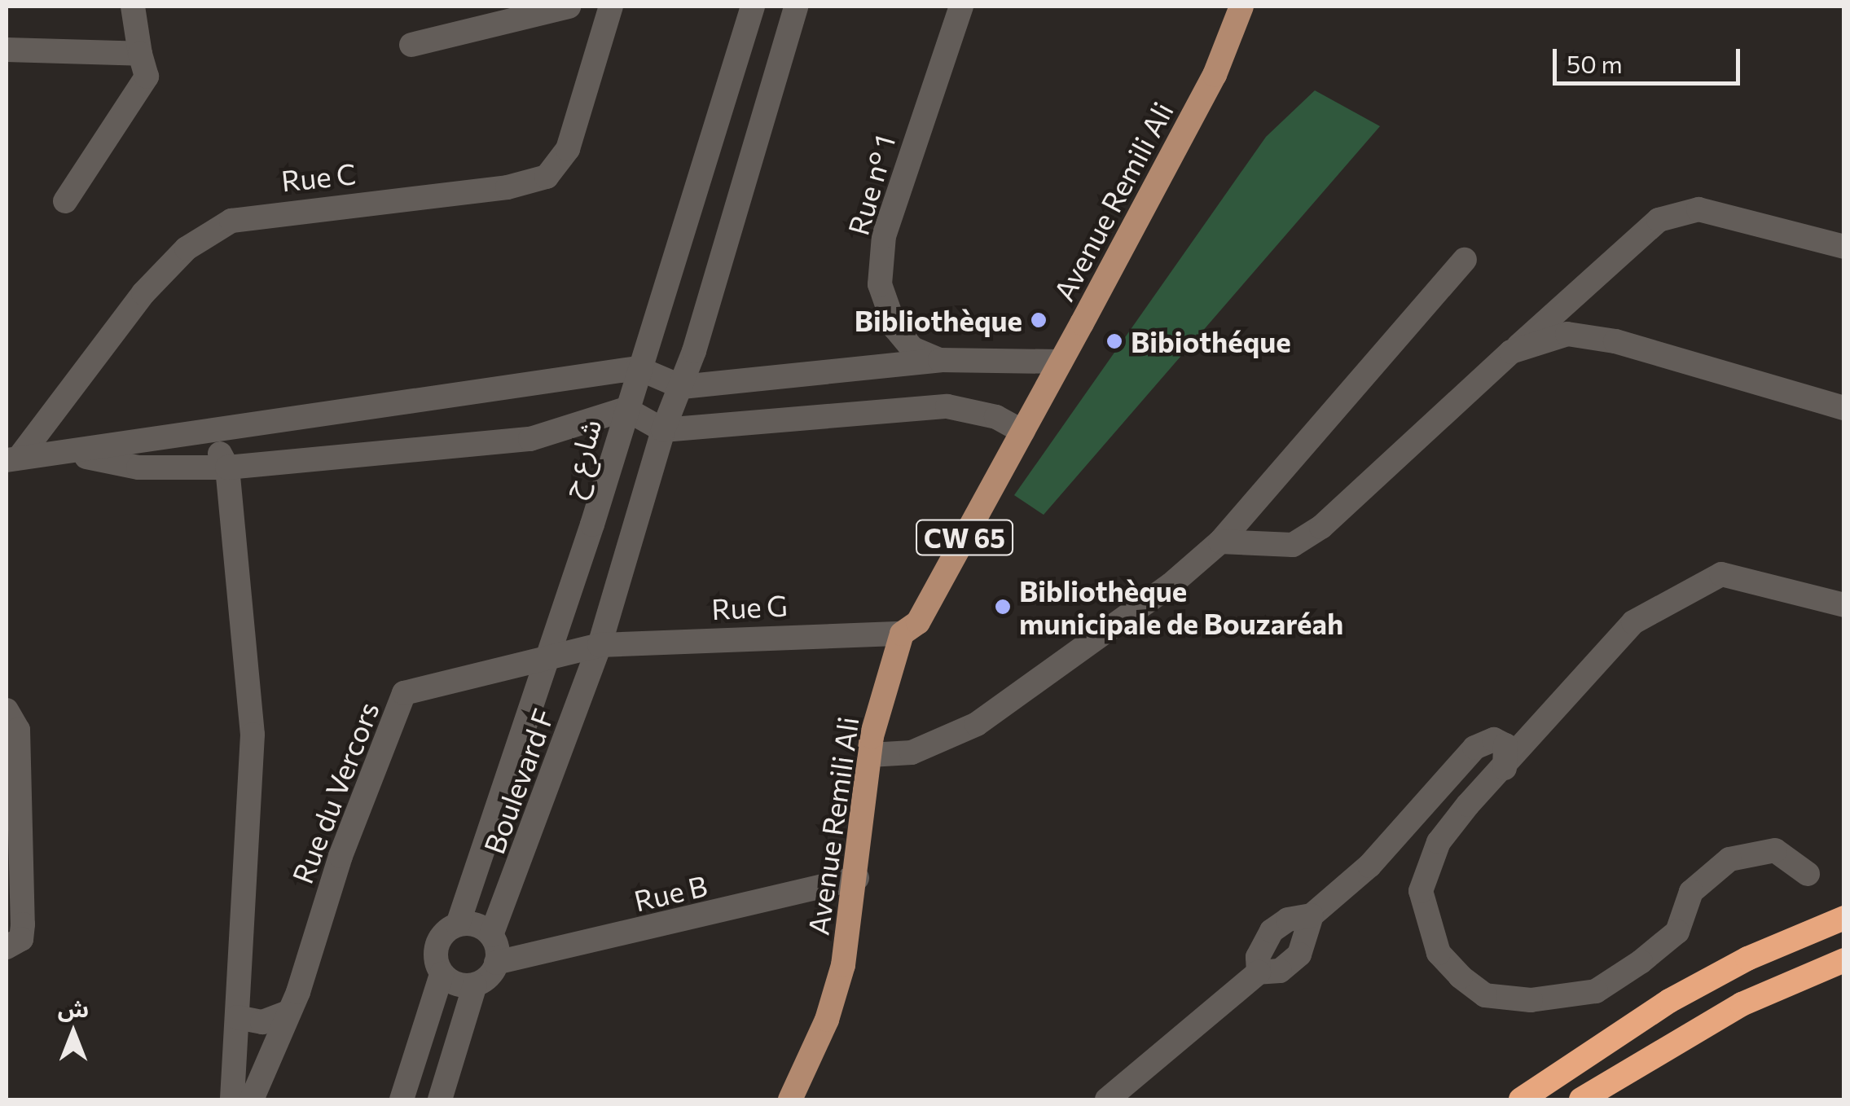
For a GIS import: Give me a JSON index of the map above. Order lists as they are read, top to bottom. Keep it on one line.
{"streets":{"main road":["Avenue Remili Ali","CW 65"],"street":["Rue C","Rue n° 1","شارع ح","Rue G","Boulevard F","Rue du Vercors","Rue B"]},"crossings":[["Avenue Remili Ali","Rue G"],["Avenue Remili Ali","Rue B"],["شارع ح","Boulevard F"],["شارع ح","Rue du Vercors"],["شارع ح","Rue B"],["Rue G","Boulevard F"],["Rue G","Rue du Vercors"],["Boulevard F","Rue du Vercors"],["Boulevard F","Rue B"]],"places":["Bibliothèque","Bibiothéque","Bibliothèque municipale de Bouzaréah"],"scale_bar":"50 m","north":"top"}
